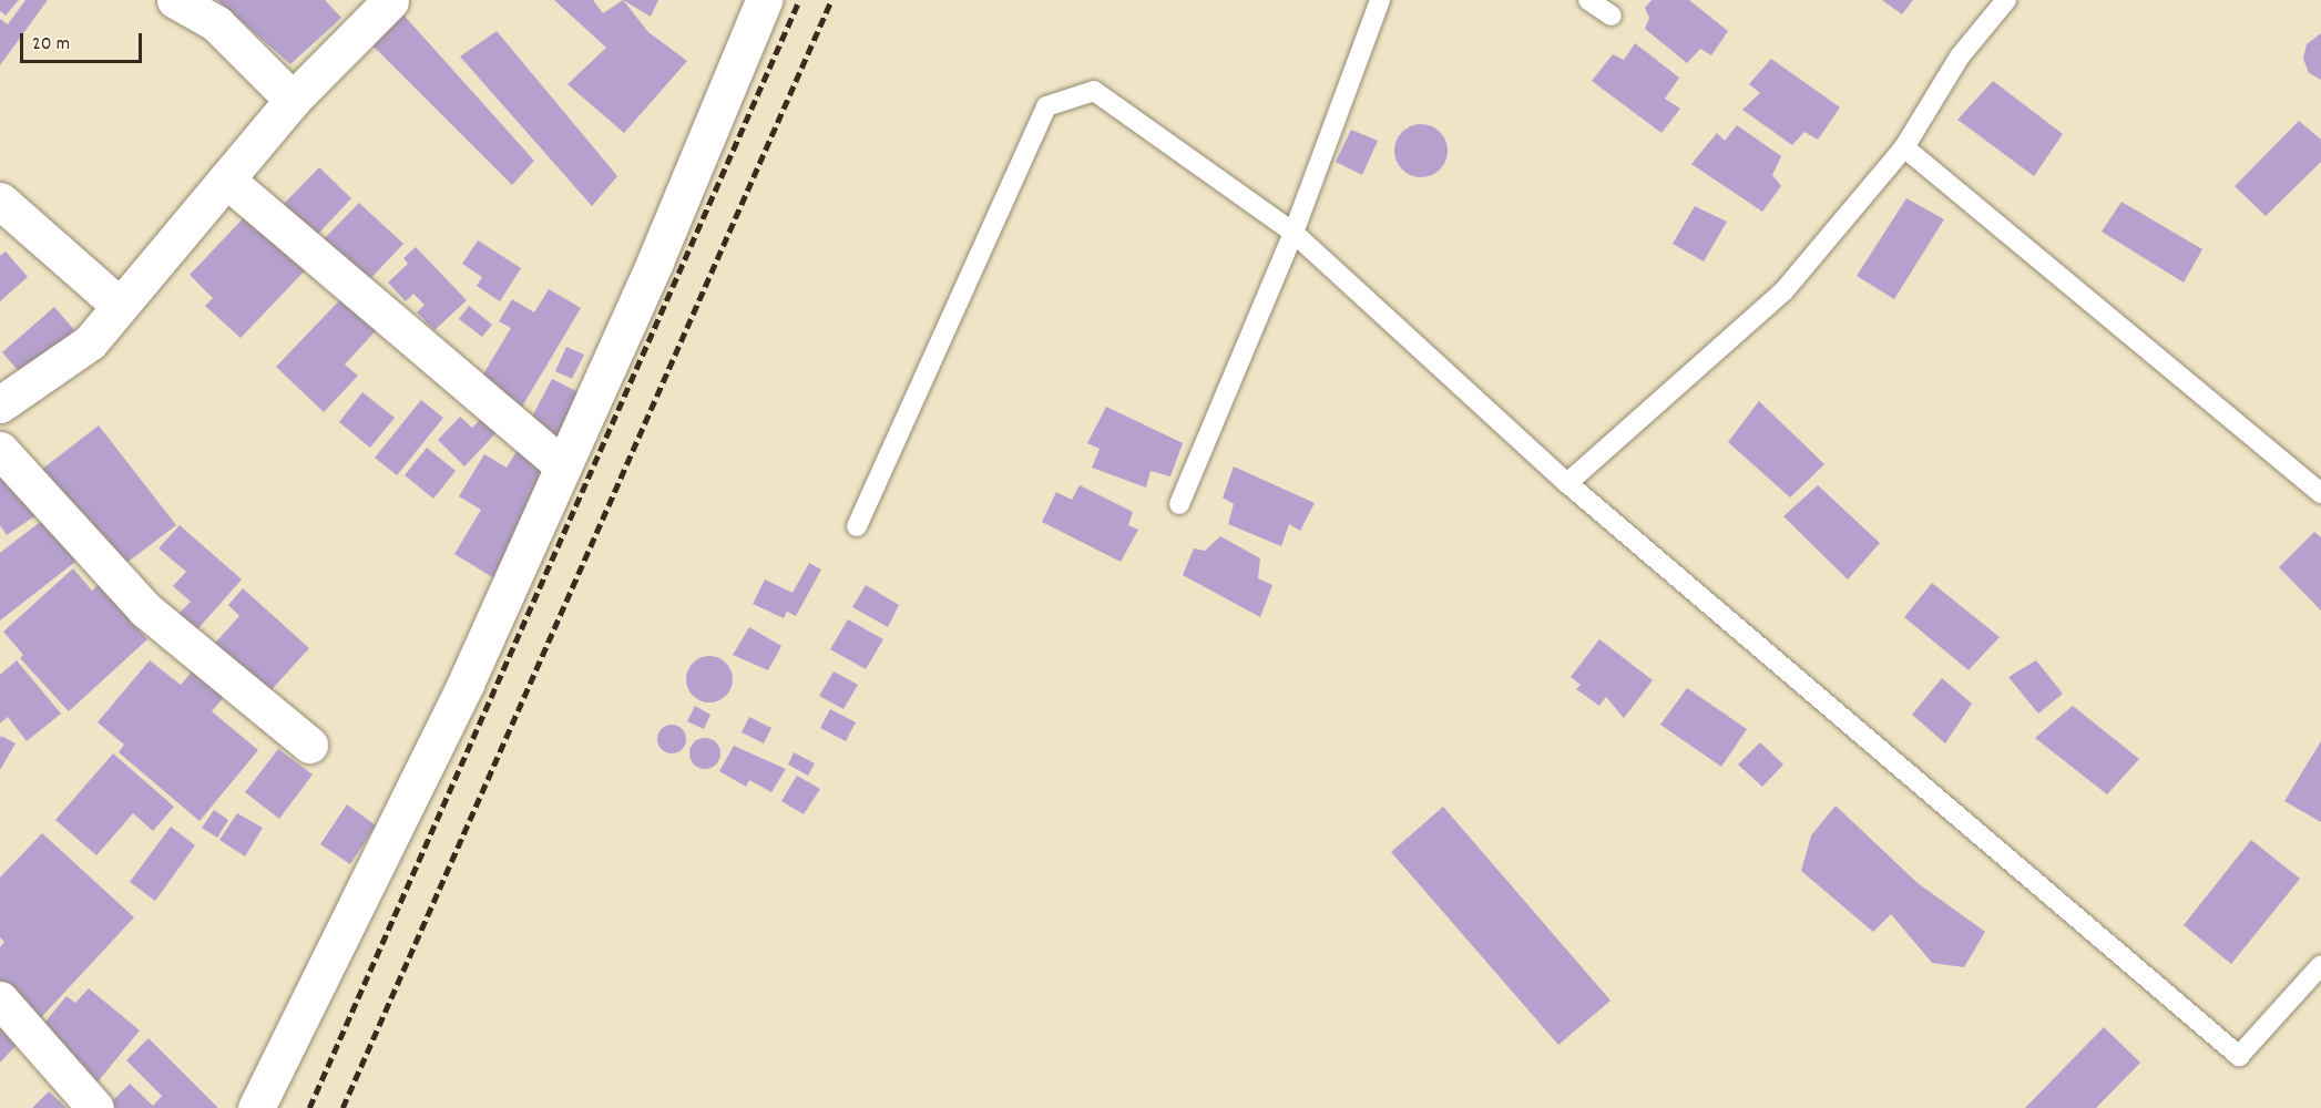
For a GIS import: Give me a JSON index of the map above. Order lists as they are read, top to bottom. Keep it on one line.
{"scale_bar":"20 m"}
